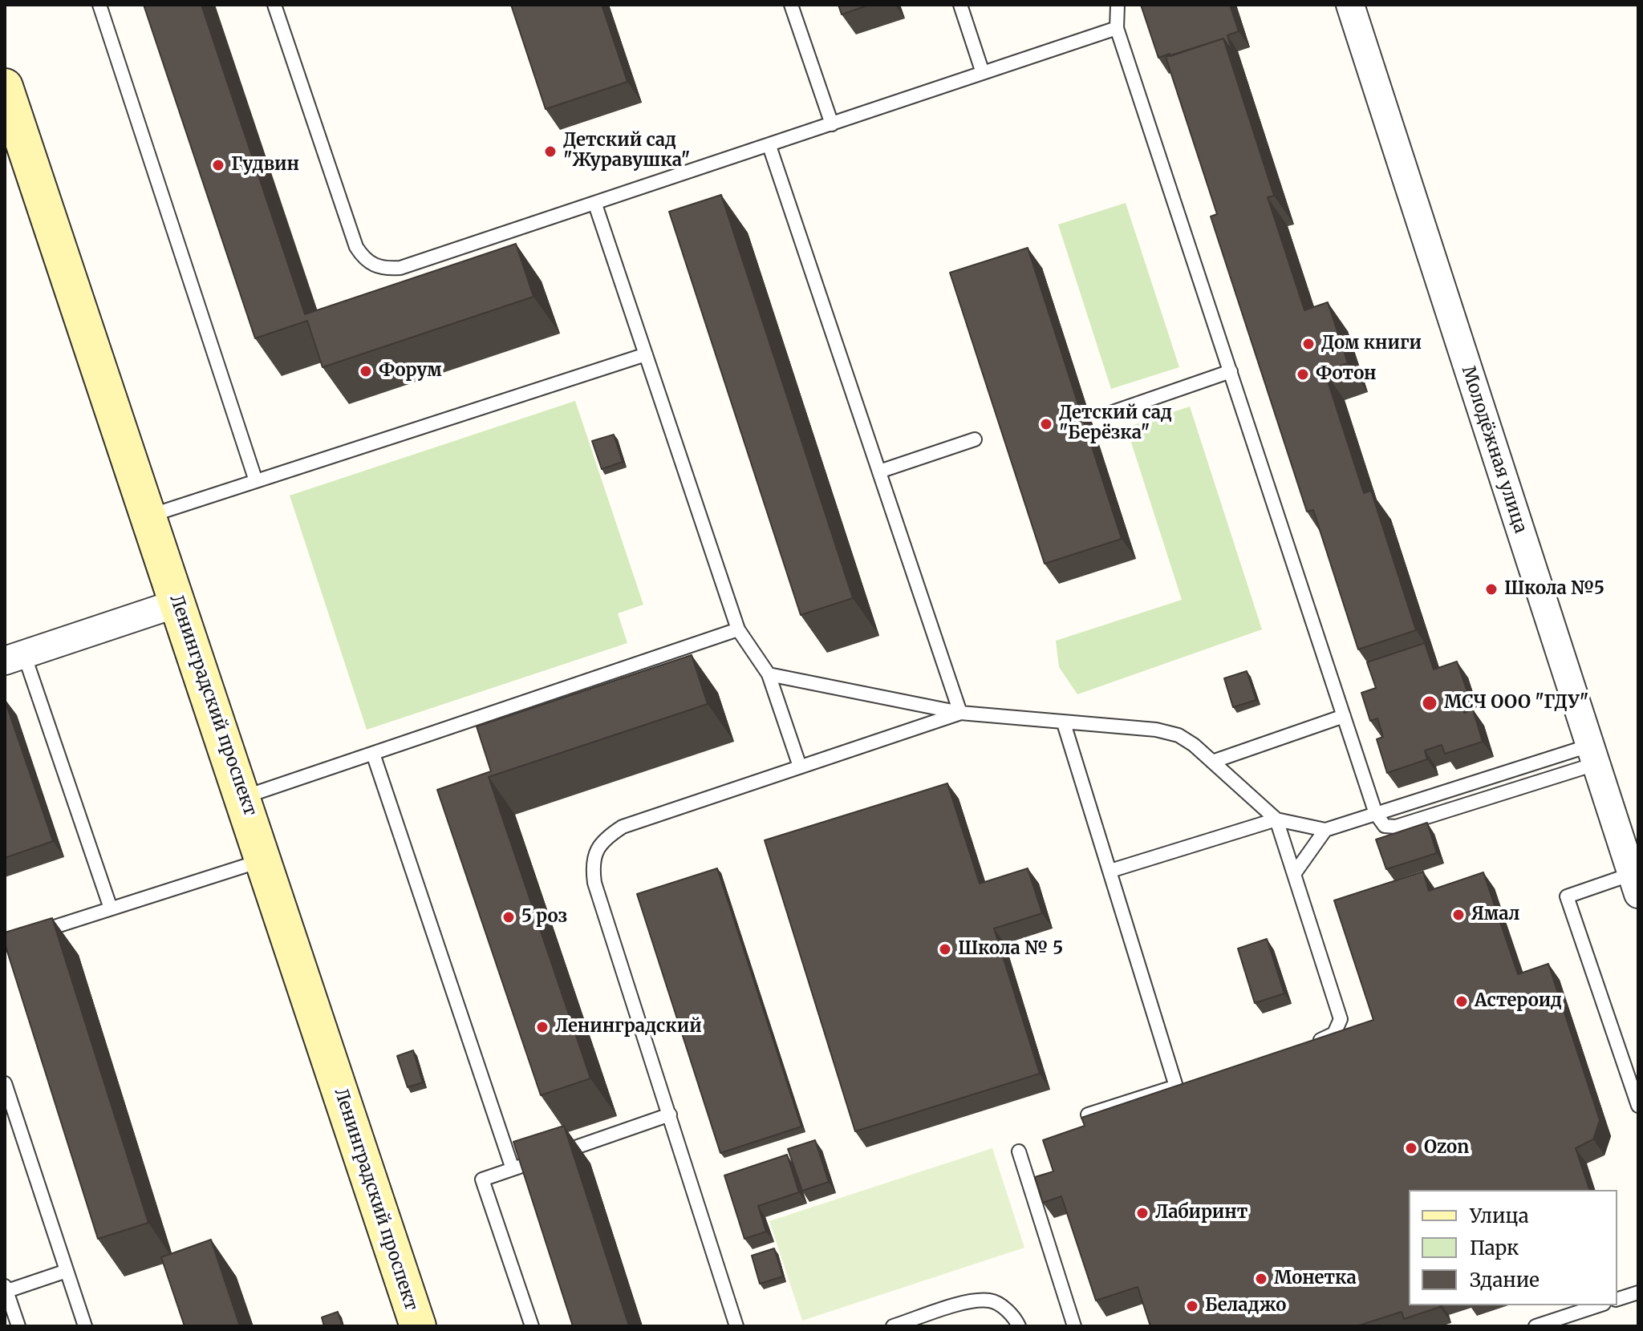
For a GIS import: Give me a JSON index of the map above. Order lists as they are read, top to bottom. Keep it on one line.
{"streets":{"main road":["Ленинградский проспект"],"street":["Молодёжная улица"]},"places":["Детский сад \"Журавушка\"","Гудвин","Дом книги","Форум","Фотон","Детский сад \"Берёзка\"","Школа №5","МСЧ ООО \"ГДУ\"","Ямал","5 роз","Школа № 5","Астероид","Ленинградский","Ozon","Лабиринт","Монетка","Беладжо"],"legend":["Улица","Парк","Здание"]}
